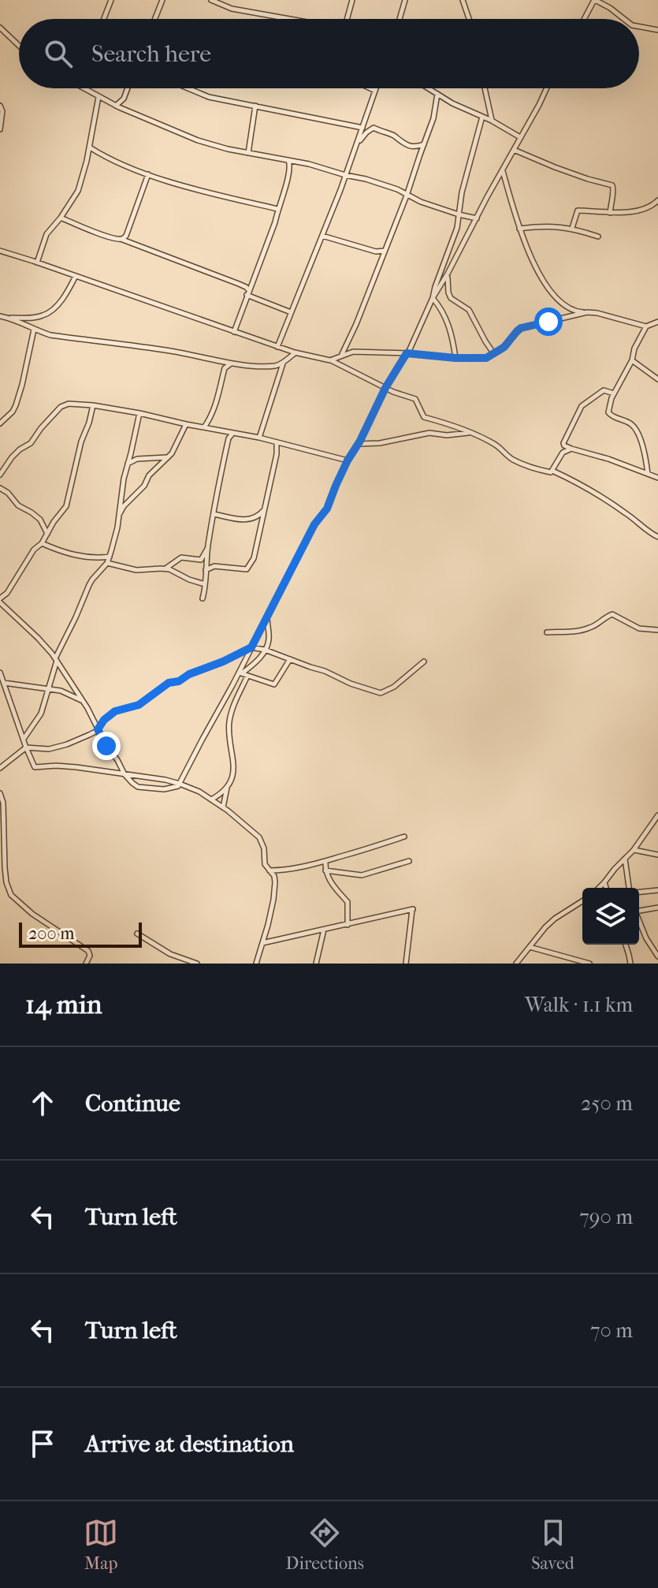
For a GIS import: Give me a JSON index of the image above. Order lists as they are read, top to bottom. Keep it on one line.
{"scale_bar":"200 m","page":{"search":"Search here","scale":"200 m","heading":["14 min","Walk · 1.1 km"],"list":[["Continue","250 m"],["Turn left","790 m"],["Turn left","70 m"],"Arrive at destination"],"nav":["Map","Directions","Saved"]}}
